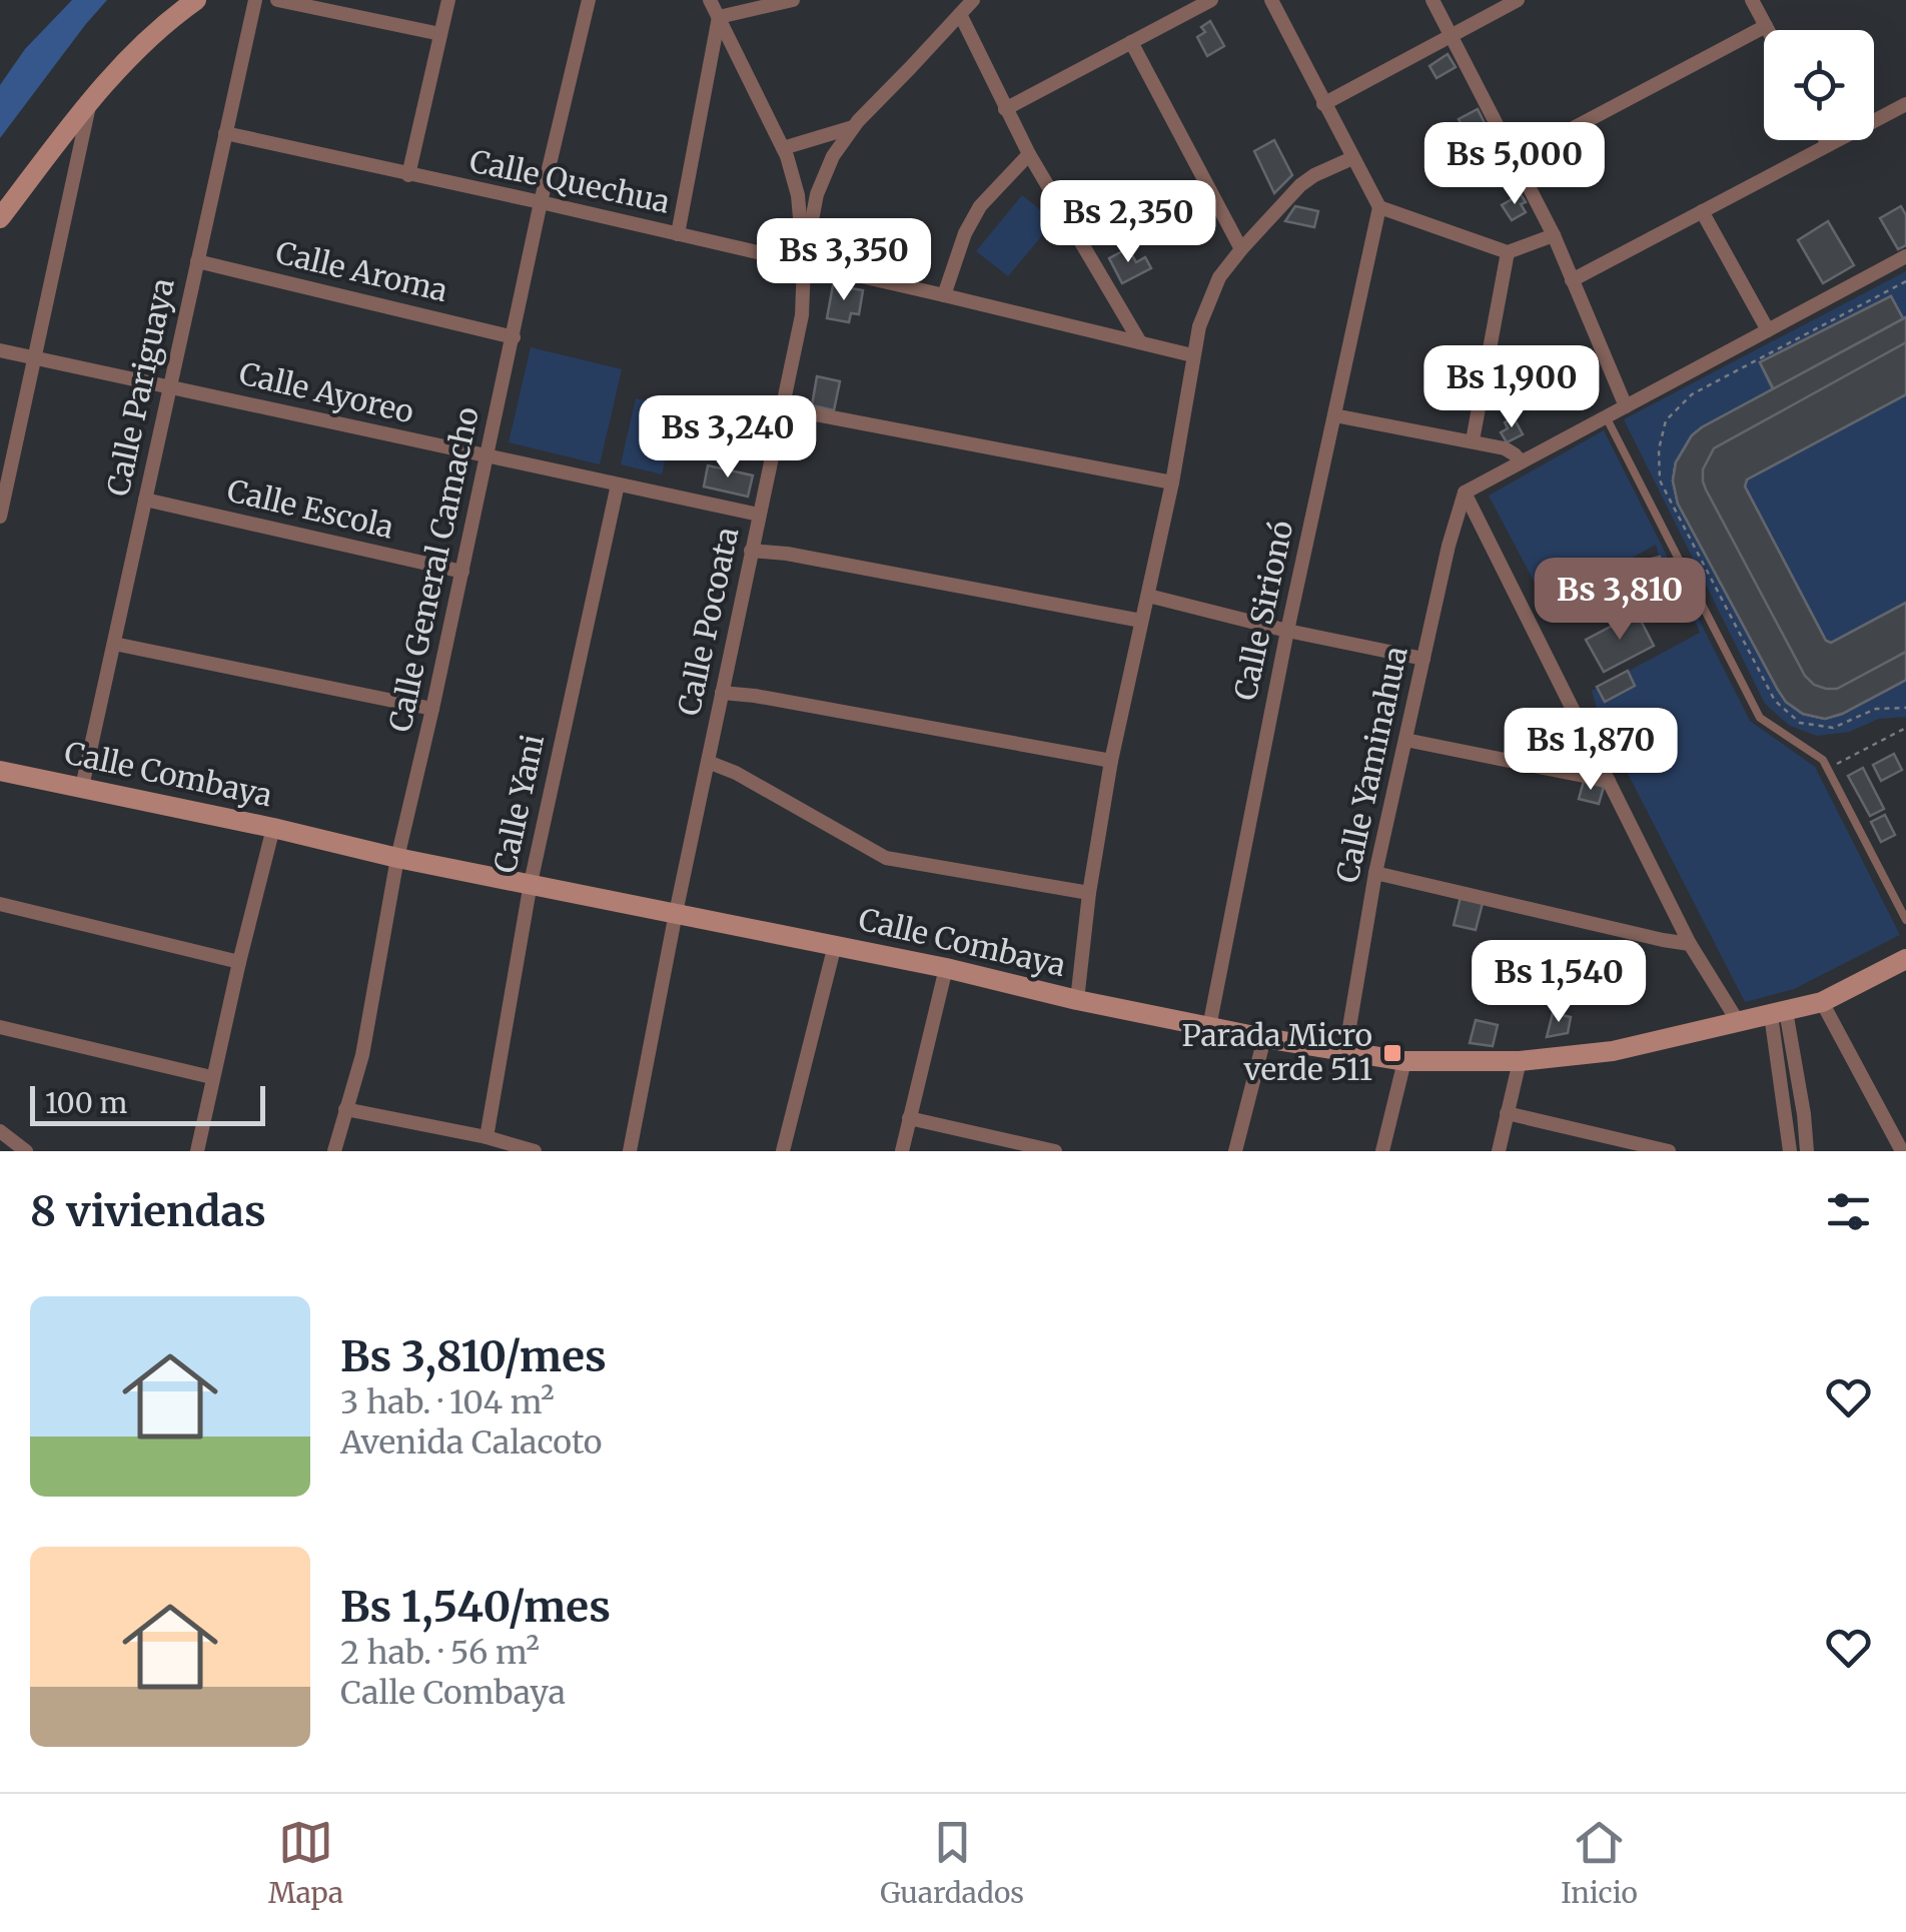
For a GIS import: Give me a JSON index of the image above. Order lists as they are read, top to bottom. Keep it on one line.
{"streets":{"street":["Calle Quechua","Calle Aroma","Calle Pariguaya","Calle Ayoreo","Calle Escola","Calle General Camacho","Calle Sirionó","Calle Pocoata","Calle Yaminahua","Calle Combaya","Calle Yani"]},"crossings":[["Calle Quechua","Calle Pariguaya"],["Calle Quechua","Calle General Camacho"],["Calle Quechua","Calle Pocoata"],["Calle Aroma","Calle Pariguaya"],["Calle Aroma","Calle General Camacho"],["Calle Pariguaya","Calle Ayoreo"],["Calle Pariguaya","Calle Escola"],["Calle Pariguaya","Calle Combaya"],["Calle Ayoreo","Calle General Camacho"],["Calle Ayoreo","Calle Pocoata"],["Calle Ayoreo","Calle Yani"],["Calle Escola","Calle General Camacho"],["Calle General Camacho","Calle Combaya"],["Calle Sirionó","Calle Combaya"],["Calle Pocoata","Calle Combaya"],["Calle Yaminahua","Calle Combaya"],["Calle Combaya","Calle Yani"]],"places":{"transit":["Parada Micro verde 511"]},"scale_bar":"100 m","page":{"price":["Bs 5,000","Bs 2,350","Bs 3,350","Bs 1,900","Bs 3,240","Bs 3,810","Bs 1,870","Bs 1,540"],"scale":"100 m","heading":"8 viviendas","list":[{"name":"Bs 3,810/mes","note":"3 hab. · 104 m² · Avenida Calacoto"},{"name":"Bs 1,540/mes","note":"2 hab. · 56 m² · Calle Combaya"}],"tabs":["Mapa","Guardados","Inicio"]}}
